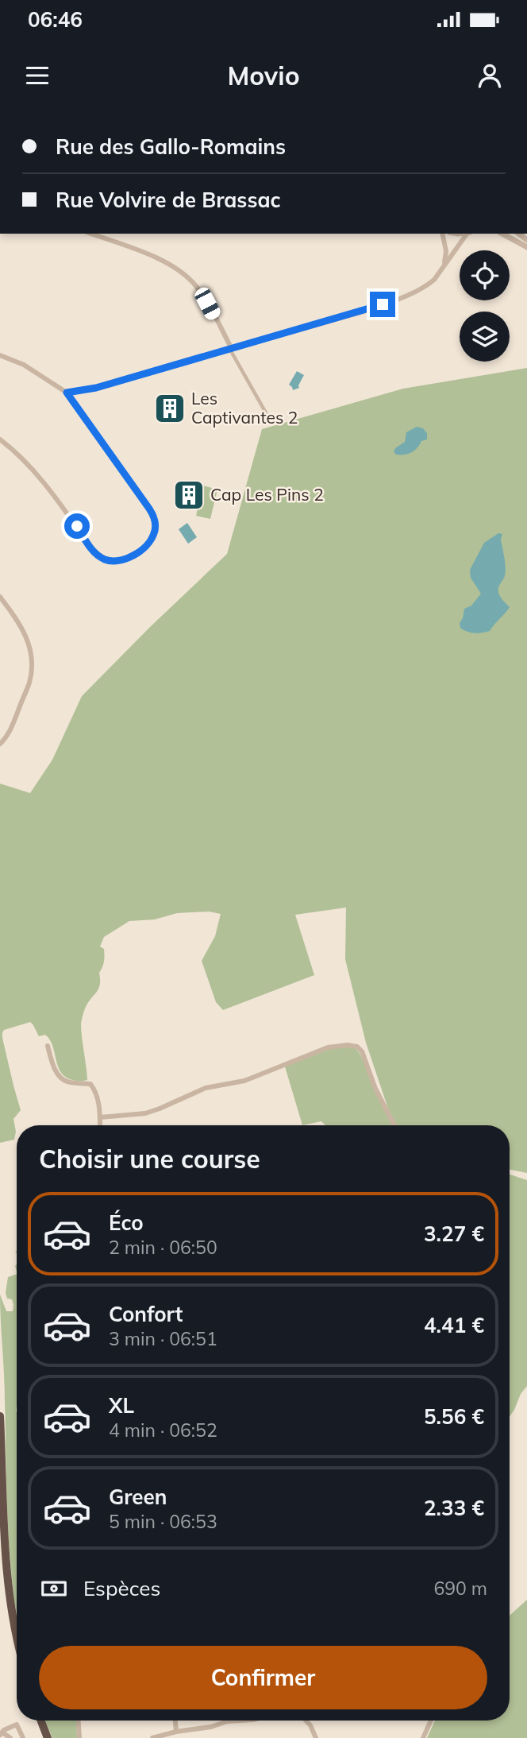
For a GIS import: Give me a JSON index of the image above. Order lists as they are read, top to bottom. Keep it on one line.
{"places":{"building":["Les Captivantes 2","Cap Les Pins 2"]},"page":{"status":"06:46","header":"Movio","banner":["Rue des Gallo-Romains","Rue Volvire de Brassac"],"heading":"Choisir une course","list":[{"name":"Éco","note":"2 min · 06:50","value":"3.27 €"},{"name":"Confort","note":"3 min · 06:51","value":"4.41 €"},{"name":"XL","note":"4 min · 06:52","value":"5.56 €"},{"name":"Green","note":"5 min · 06:53","value":"2.33 €"}],"pay":["Espèces","690 m"],"buttons":"Confirmer"}}
